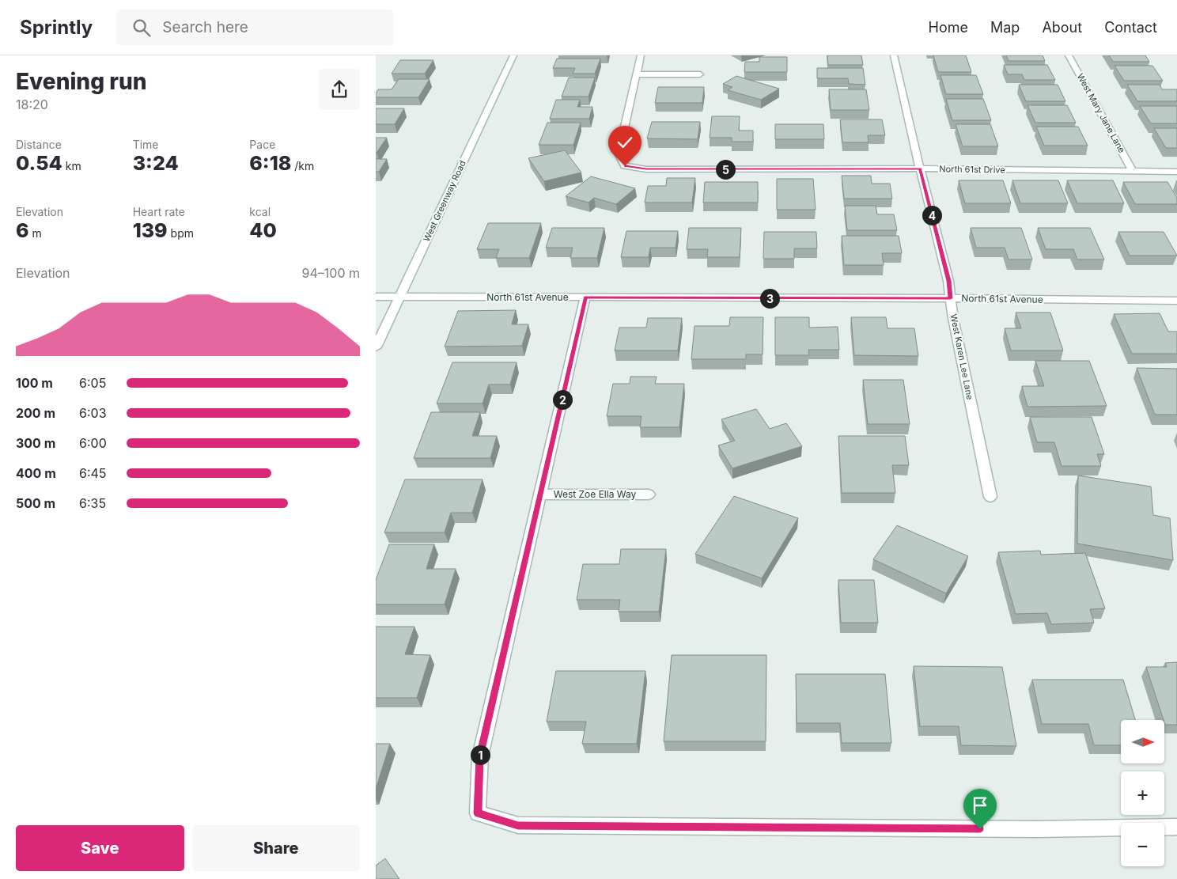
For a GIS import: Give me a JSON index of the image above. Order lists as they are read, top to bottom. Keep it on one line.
{"streets":{"street":["West Mary Jane Lane","North 61st Drive","West Greenway Road","North 61st Avenue","West Karen Lee Lane","West Zoe Ella Way"]},"crossings":[["West Mary Jane Lane","North 61st Drive"],["North 61st Drive","West Karen Lee Lane"],["West Greenway Road","North 61st Avenue"],["North 61st Avenue","West Karen Lee Lane"],["North 61st Avenue","West Zoe Ella Way"]],"north":"right","page":{"header":"Sprintly","search":"Search here","nav":["Home","Map","About","Contact"],"heading":["Evening run","18:20"],"stats":[["Distance","0.54 km"],["Time","3:24"],["Pace","6:18 /km"],["Elevation","6 m"],["Heart rate","139 bpm"],["kcal","40"]],"pins":["5","4","3","2","1"],"chart":["Elevation","94–100 m"],"list":[{"name":"100 m","note":"6:05"},{"name":"200 m","note":"6:03"},{"name":"300 m","note":"6:00"},{"name":"400 m","note":"6:45"},{"name":"500 m","note":"6:35"}],"map_buttons":["+","−"],"buttons":["Save","Share"]}}
